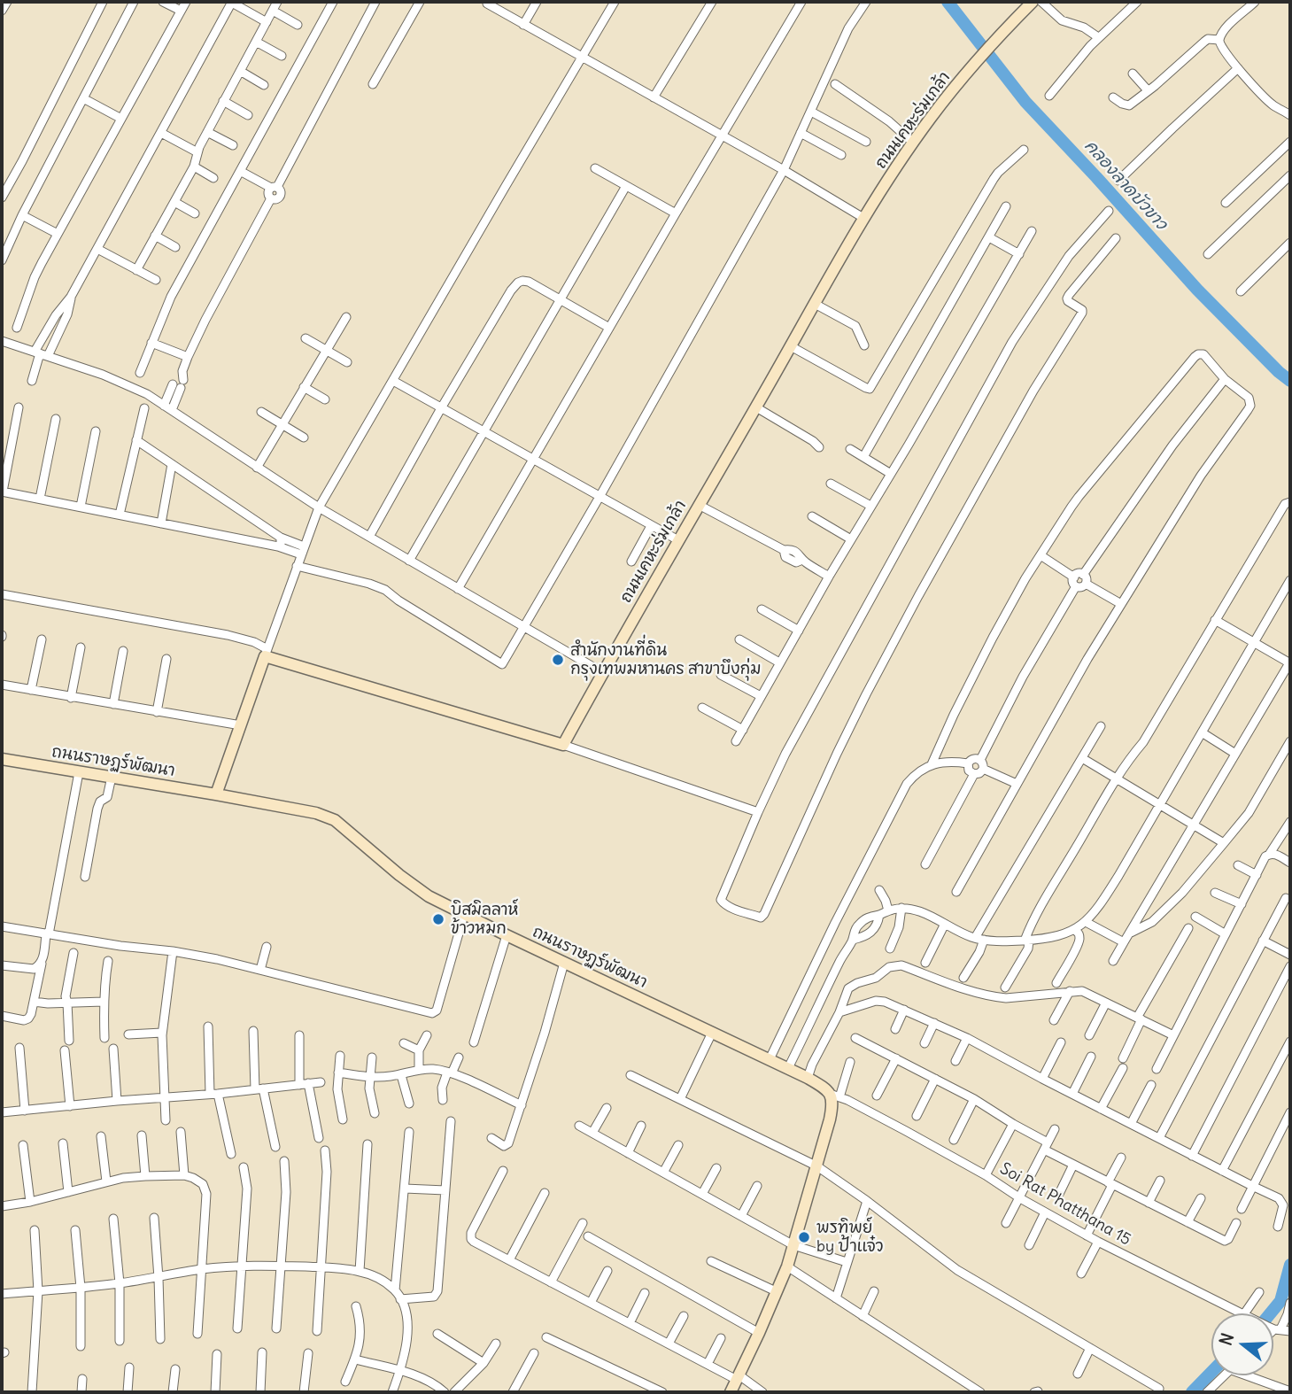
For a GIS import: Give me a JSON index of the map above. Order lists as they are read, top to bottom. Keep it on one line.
{"streets":{"street":["ถนนเคหะร่มเกล้า","ถนนราษฏร์พัฒนา","Soi Rat Phatthana 15"]},"crossings":[["ถนนราษฏร์พัฒนา","Soi Rat Phatthana 15"]],"water":["คลองลาดบัวขาว"],"places":["สำนักงานที่ดิน กรุงเทพมหานคร สาขาบึงกุ่ม","บิสมิลลาห์ ข้าวหมก","พรทิพย์ by ป้าแจ๋ว"],"north":"left"}
